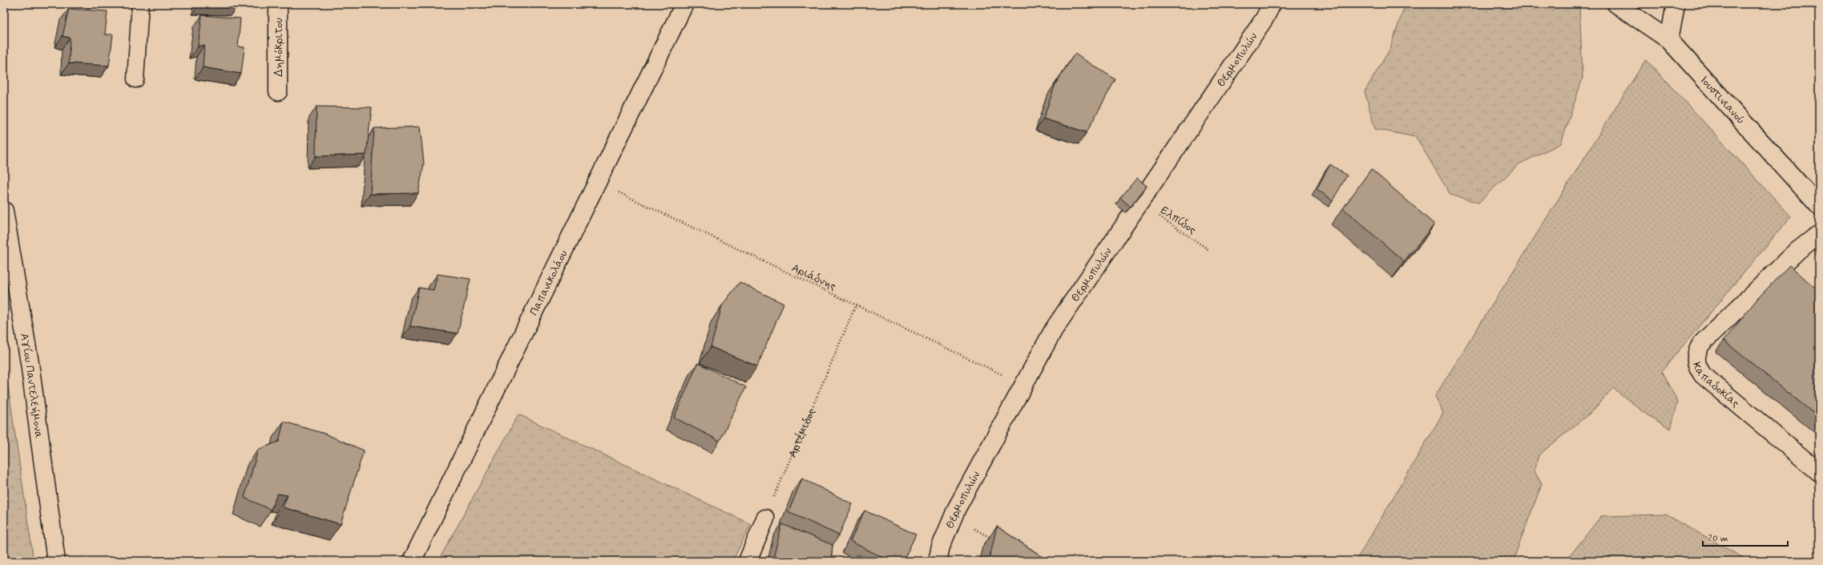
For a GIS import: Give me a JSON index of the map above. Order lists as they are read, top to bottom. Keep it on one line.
{"streets":{"street":["Δημόκριτου","Θερμοπυλών","Ιουστινιανού","Παπανικολάου","Καπαδοκίας","Αγίου Παντελεήμονα"],"path":["Ελπίδος","Αριάδνης","Αρτέμιδος"]},"crossings":[["Θερμοπυλών","Ελπίδος"],["Θερμοπυλών","Αριάδνης"],["Αριάδνης","Παπανικολάου"],["Αριάδνης","Αρτέμιδος"]],"scale_bar":"20 m"}
